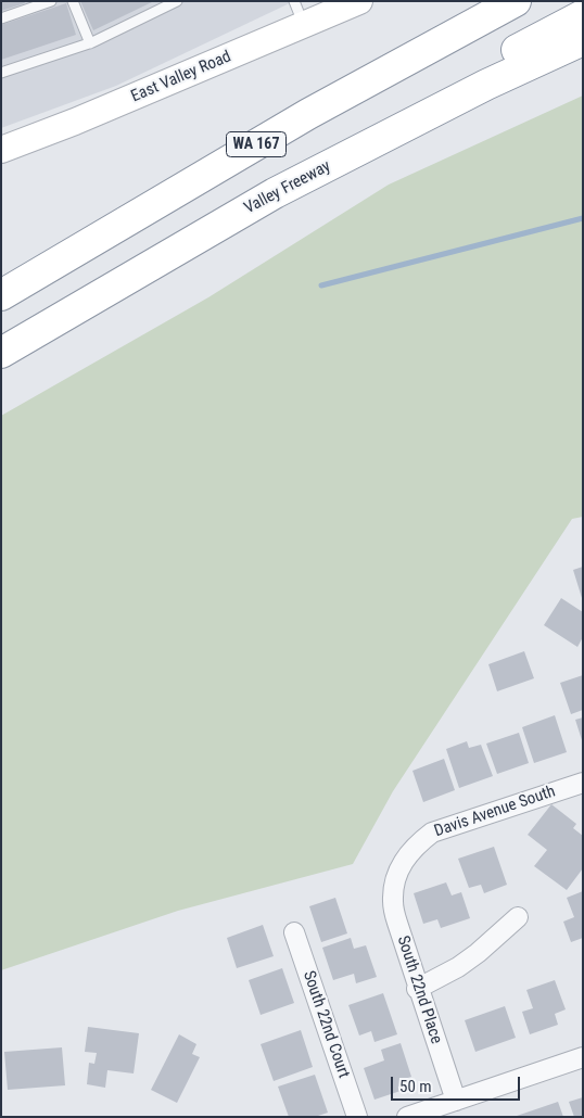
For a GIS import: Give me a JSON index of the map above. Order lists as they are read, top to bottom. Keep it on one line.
{"streets":{"highway":["WA 167","Valley Freeway"],"street":["East Valley Road","Davis Avenue South","South 22nd Place","South 22nd Court"]},"crossings":[["Davis Avenue South","South 22nd Place"]],"scale_bar":"50 m"}
